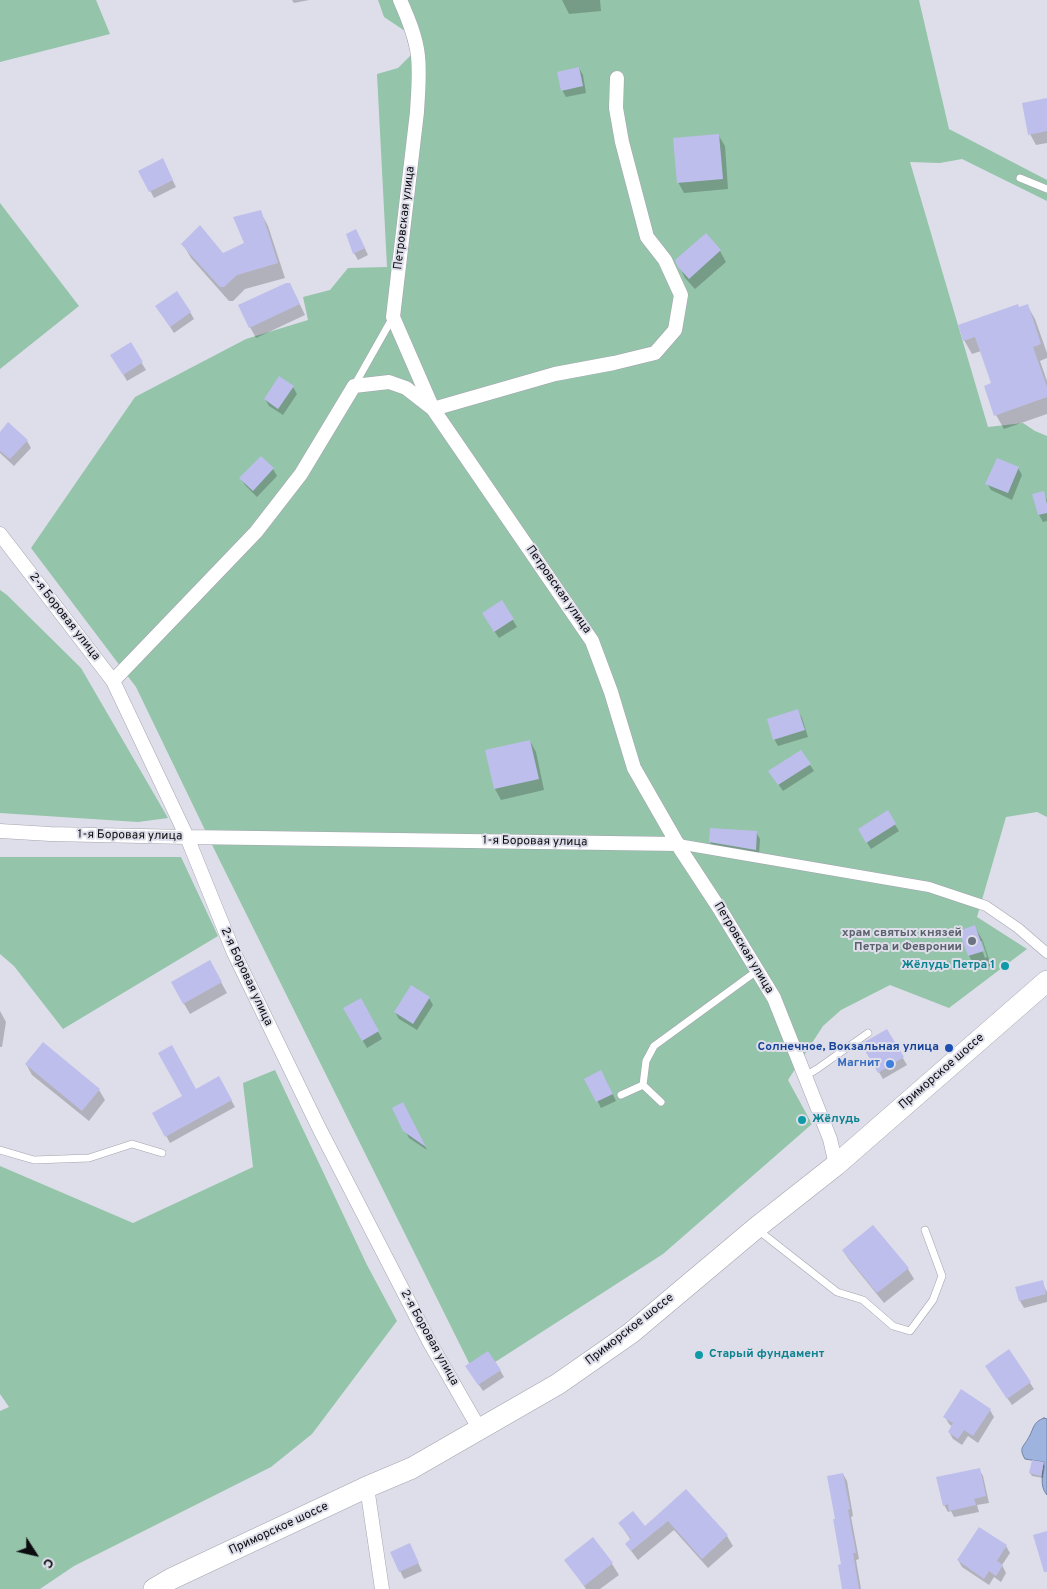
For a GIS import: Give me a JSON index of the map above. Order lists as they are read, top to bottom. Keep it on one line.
{"streets":{"main road":["Приморское шоссе"],"street":["Петровская улица","2-я Боровая улица","1-я Боровая улица"]},"crossings":[["Петровская улица","1-я Боровая улица"],["Петровская улица","Приморское шоссе"],["2-я Боровая улица","1-я Боровая улица"],["2-я Боровая улица","Приморское шоссе"]],"places":["храм святых князей Петра и Февронии","Жёлудь Петра 1","Солнечное, Вокзальная улица","Магнит","Жёлудь","Старый фундамент"],"north":"bottom right"}
